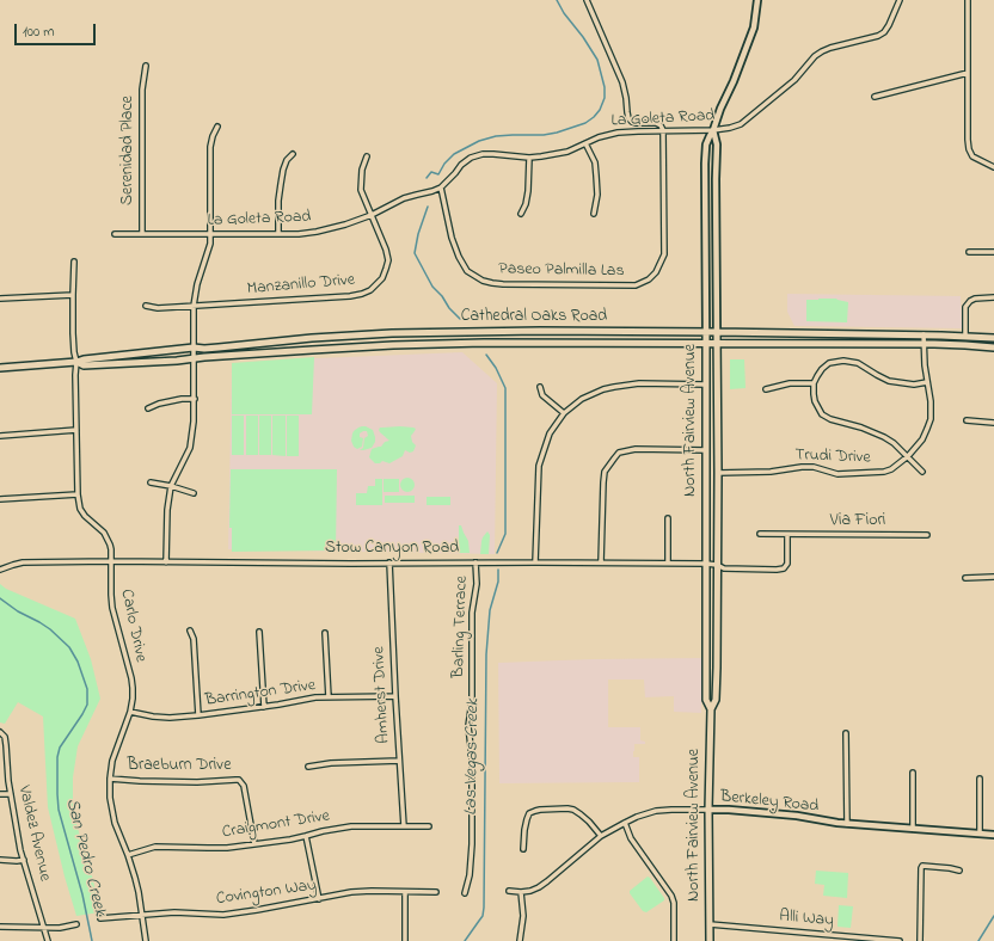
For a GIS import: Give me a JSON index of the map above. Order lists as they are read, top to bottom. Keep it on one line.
{"streets":{"main road":["Cathedral Oaks Road","North Fairview Avenue"],"street":["La Goleta Road","Serenidad Place","Paseo Palmilla Las","Manzanillo Drive","Trudi Drive","Via Fiori","Stow Canyon Road","Carlo Drive","Barling Terrace","Barrington Drive","Amherst Drive","Braeburn Drive","Berkeley Road","Craigmont Drive","Valdez Avenue","Covington Way","Alli Way"]},"crossings":[["La Goleta Road","Serenidad Place"],["La Goleta Road","Paseo Palmilla Las"],["La Goleta Road","Manzanillo Drive"],["La Goleta Road","North Fairview Avenue"],["Cathedral Oaks Road","North Fairview Avenue"],["Cathedral Oaks Road","Trudi Drive"],["Cathedral Oaks Road","Carlo Drive"],["North Fairview Avenue","Trudi Drive"],["North Fairview Avenue","Stow Canyon Road"],["North Fairview Avenue","Berkeley Road"],["North Fairview Avenue","Alli Way"],["Via Fiori","Stow Canyon Road"],["Stow Canyon Road","Carlo Drive"],["Stow Canyon Road","Barling Terrace"],["Stow Canyon Road","Amherst Drive"],["Carlo Drive","Barrington Drive"],["Carlo Drive","Braeburn Drive"],["Carlo Drive","Craigmont Drive"],["Carlo Drive","Covington Way"],["Barrington Drive","Amherst Drive"],["Amherst Drive","Craigmont Drive"],["Braeburn Drive","Craigmont Drive"]],"water":["Las Vegas Creek","San Pedro Creek"],"scale_bar":"100 m"}
